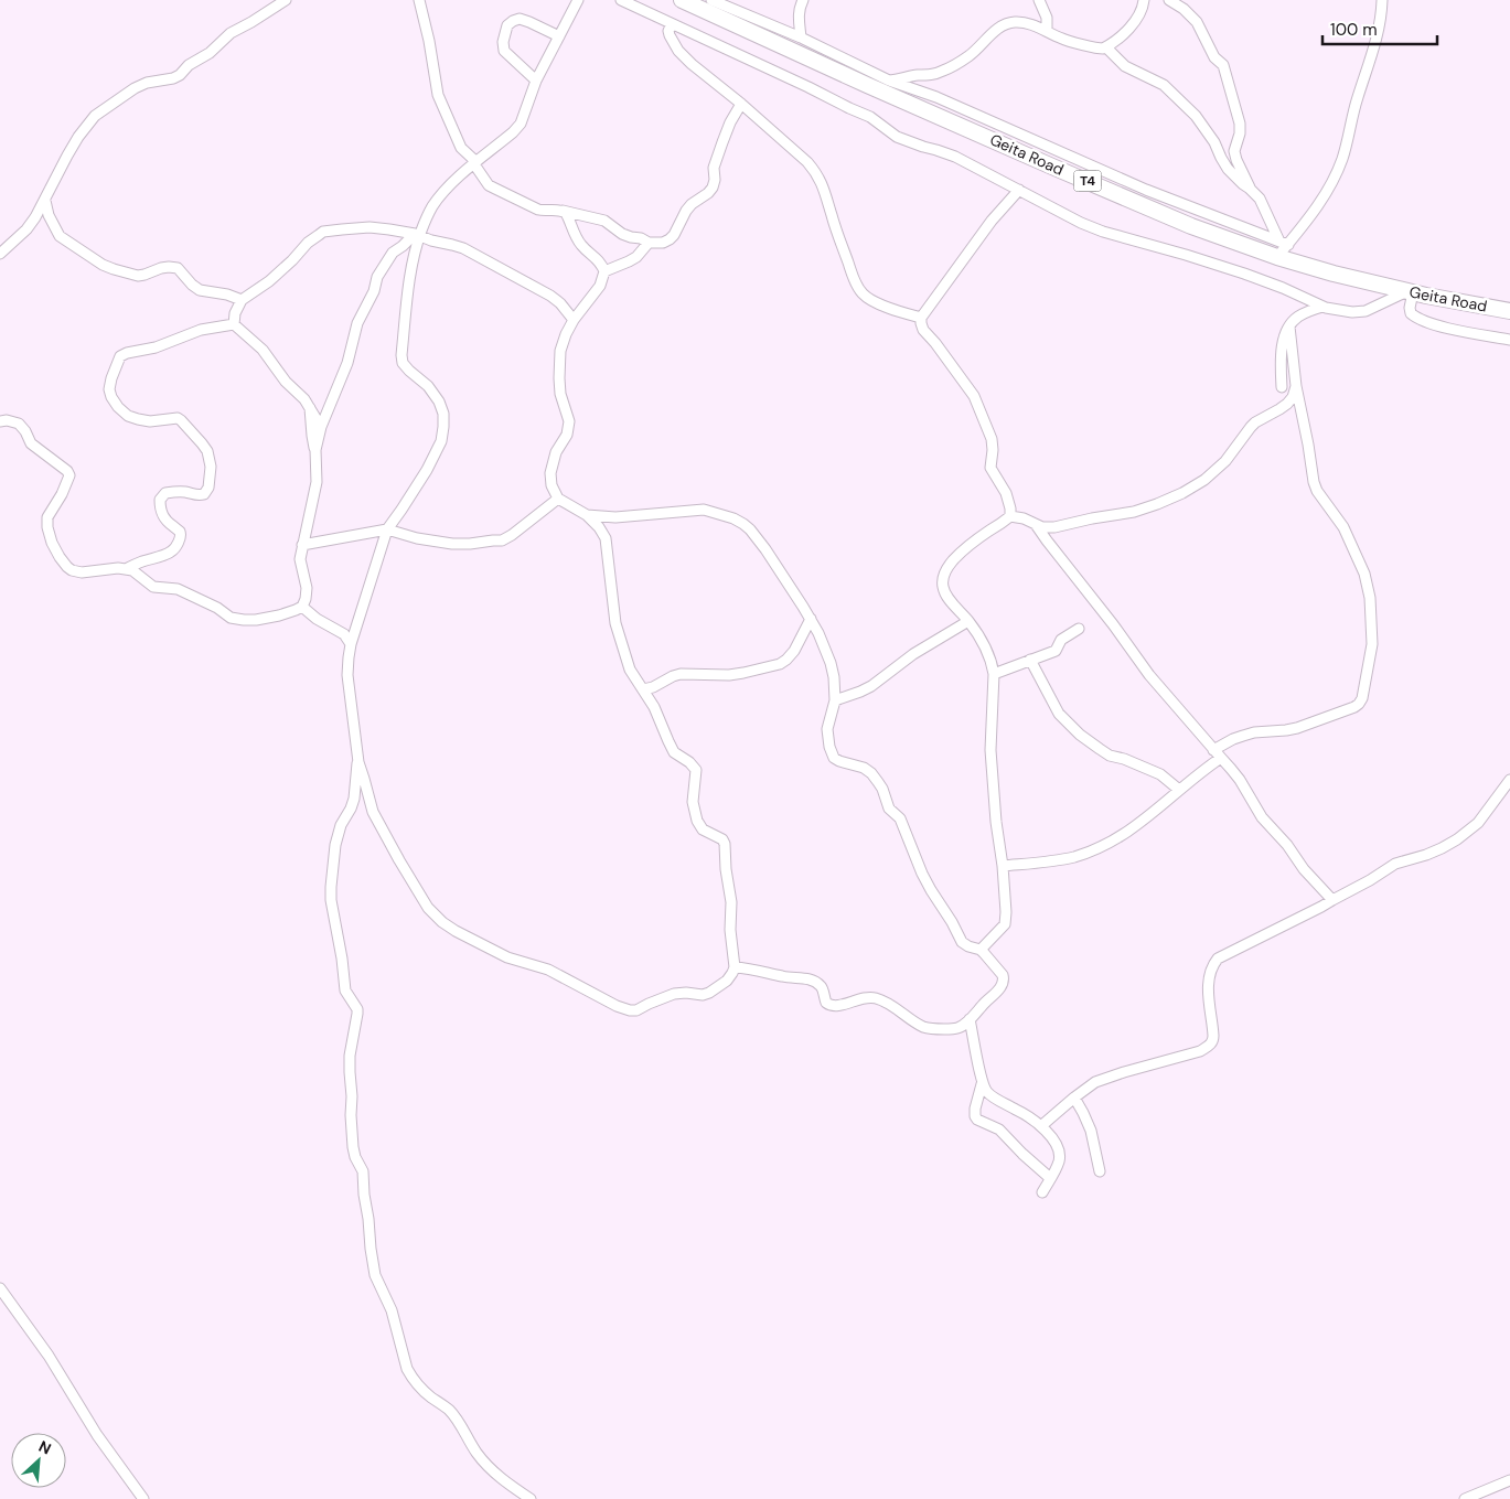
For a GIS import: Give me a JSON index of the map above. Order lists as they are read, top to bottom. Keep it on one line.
{"streets":{"highway":["Geita Road","T4"]},"scale_bar":"100 m","north":"top right"}
